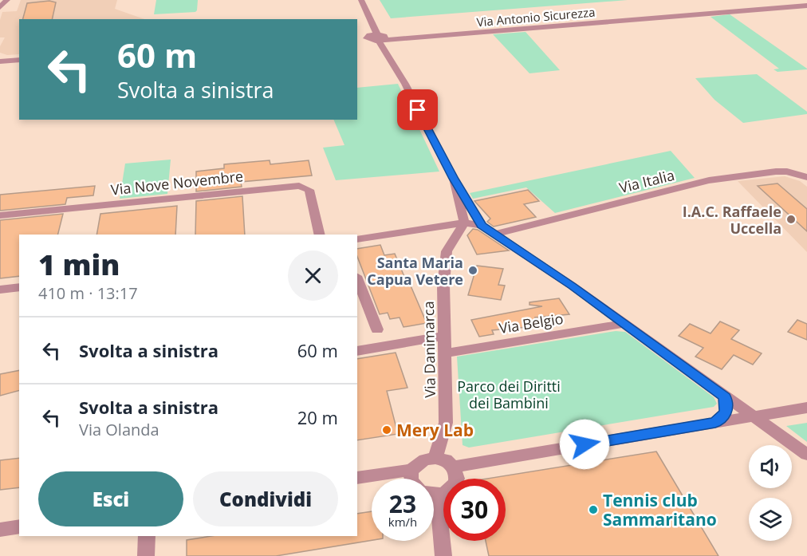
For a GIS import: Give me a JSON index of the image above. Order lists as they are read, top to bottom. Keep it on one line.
{"streets":{"street":["Via Antonio Sicurezza","Via Italia","Via Nove Novembre","Via Belgio","Via Danimarca"]},"crossings":[["Via Belgio","Via Danimarca"]],"parks":["Parco dei Diritti dei Bambini"],"places":["I.A.C. Raffaele Uccella","Santa Maria Capua Vetere","Mery Lab","Tennis club Sammaritano"],"page":{"turn":["60 m","Svolta a sinistra"],"heading":["1 min","410 m · 13:17"],"list":[{"name":"Svolta a sinistra","value":"60 m"},{"name":"Svolta a sinistra","note":"Via Olanda","value":"20 m"}],"buttons":["Esci","Condividi"],"speed":"23 km/h","limit":"30"}}
